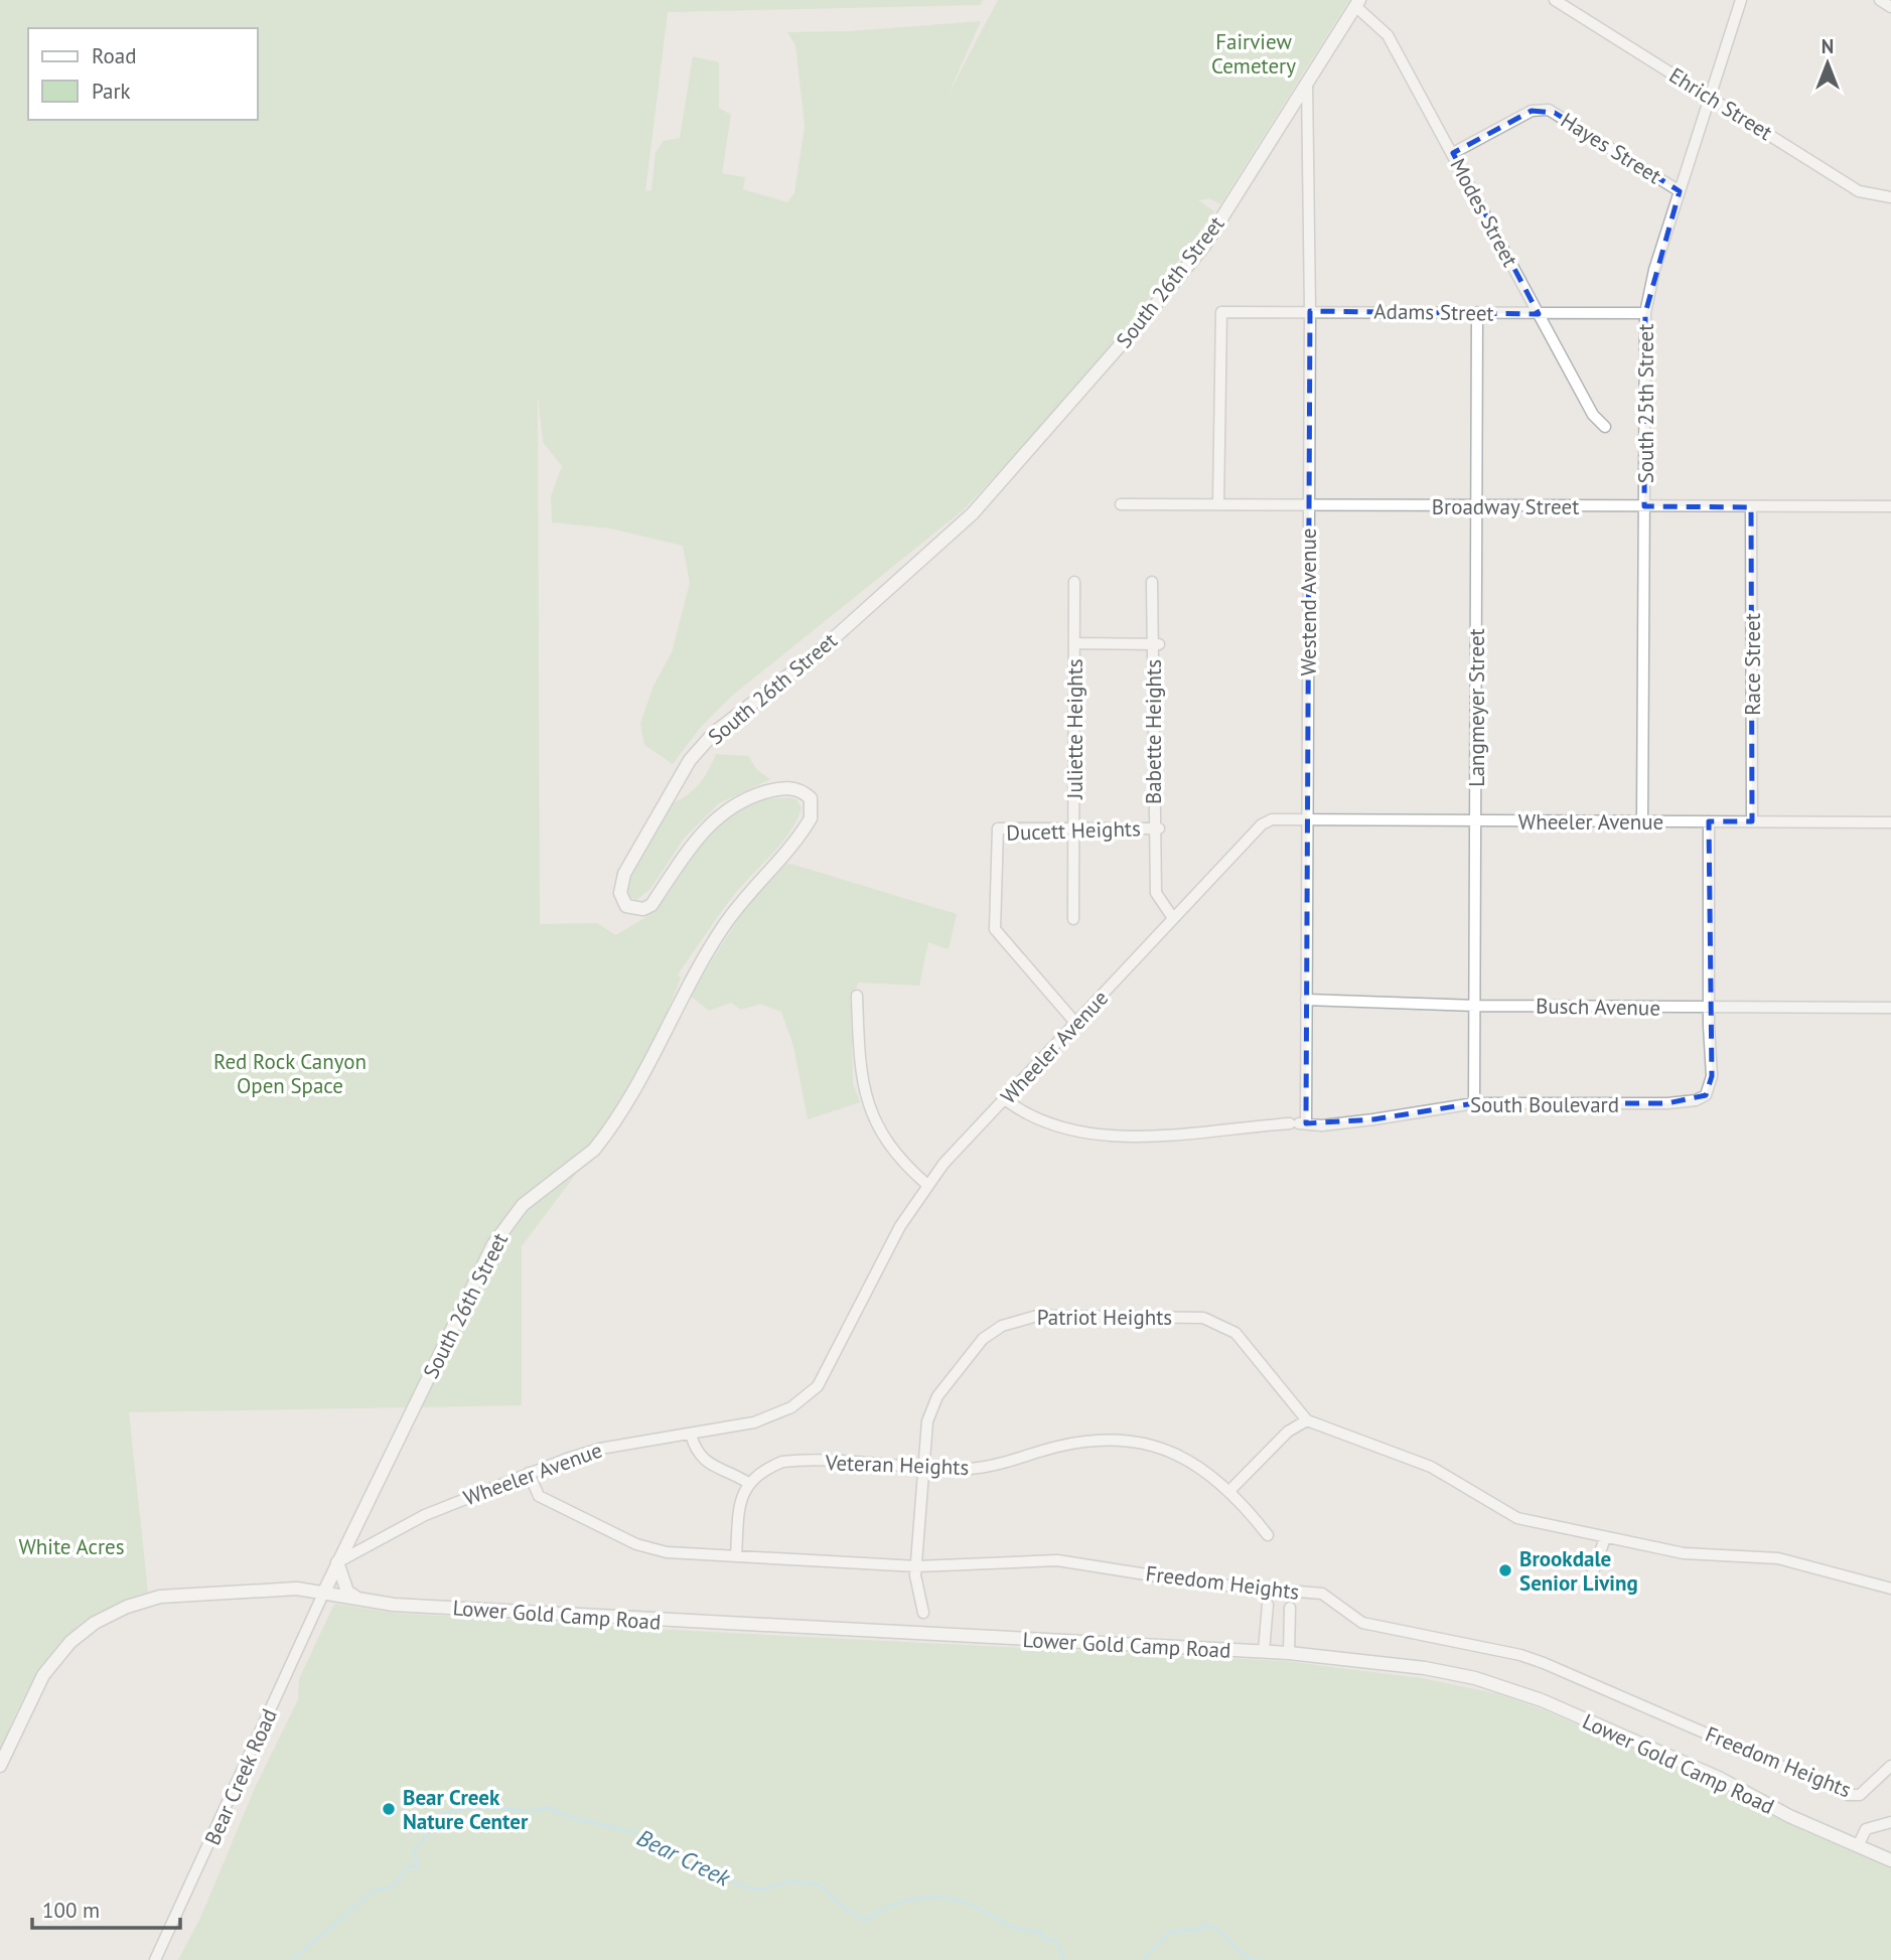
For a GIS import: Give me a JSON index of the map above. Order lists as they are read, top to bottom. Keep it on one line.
{"streets":{"street":["Ehrich Street","Hayes Street","Modes Street","South 26th Street","Adams Street","South 25th Street","Broadway Street","Westend Avenue","Race Street","Langmeyer Street","Juliette Heights","Babette Heights","Wheeler Avenue","Ducett Heights","Busch Avenue","South Boulevard","Patriot Heights","Veteran Heights","Freedom Heights","Lower Gold Camp Road","Bear Creek Road"]},"crossings":[["Ehrich Street","South 25th Street"],["Hayes Street","Modes Street"],["Hayes Street","South 25th Street"],["Modes Street","South 26th Street"],["Modes Street","Adams Street"],["South 26th Street","Westend Avenue"],["South 26th Street","Wheeler Avenue"],["South 26th Street","Lower Gold Camp Road"],["South 26th Street","Bear Creek Road"],["Adams Street","South 25th Street"],["Adams Street","Broadway Street"],["Adams Street","Westend Avenue"],["Adams Street","Langmeyer Street"],["South 25th Street","Broadway Street"],["South 25th Street","Wheeler Avenue"],["Broadway Street","Westend Avenue"],["Broadway Street","Race Street"],["Broadway Street","Langmeyer Street"],["Westend Avenue","Wheeler Avenue"],["Westend Avenue","Busch Avenue"],["Westend Avenue","South Boulevard"],["Race Street","Wheeler Avenue"],["Langmeyer Street","Wheeler Avenue"],["Langmeyer Street","Busch Avenue"],["Langmeyer Street","South Boulevard"],["Juliette Heights","Ducett Heights"],["Babette Heights","Wheeler Avenue"],["Babette Heights","Ducett Heights"],["Wheeler Avenue","Ducett Heights"],["Wheeler Avenue","South Boulevard"],["Wheeler Avenue","Freedom Heights"],["Busch Avenue","South Boulevard"],["Patriot Heights","Veteran Heights"],["Patriot Heights","Freedom Heights"],["Lower Gold Camp Road","Bear Creek Road"]],"water":["Bear Creek"],"parks":["Fairview Cemetery","Red Rock Canyon Open Space","White Acres"],"places":["Brookdale Senior Living","Bear Creek Nature Center"],"legend":["Road","Park"],"scale_bar":"100 m","north":"top"}
